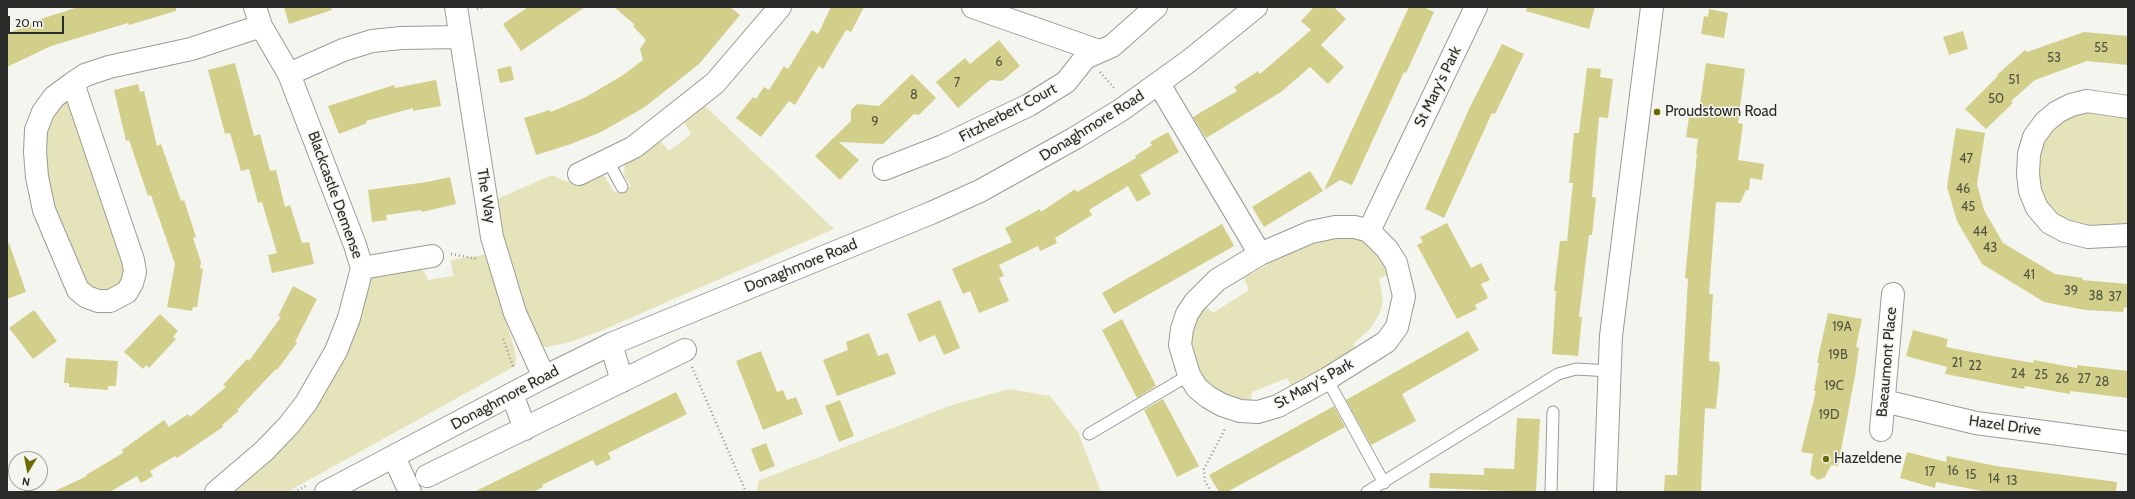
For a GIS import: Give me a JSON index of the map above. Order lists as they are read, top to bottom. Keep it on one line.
{"streets":{"street":["St Mary's Park","Fitzherbert Court","Donaghmore Road","Blackcastle Demense","The Way","Baeaumont Place","Hazel Drive"]},"crossings":[["Donaghmore Road","The Way"],["Baeaumont Place","Hazel Drive"]],"places":["Proudstown Road","Hazeldene"],"house_numbers":["55","53","6","51","7","8","50","9","47","46","45","44","43","41","39","38","37","19A","19B","21","22","24","25","26","27","28","19C","19D","16","17","15","14","13"],"scale_bar":"20 m","north":"bottom"}
